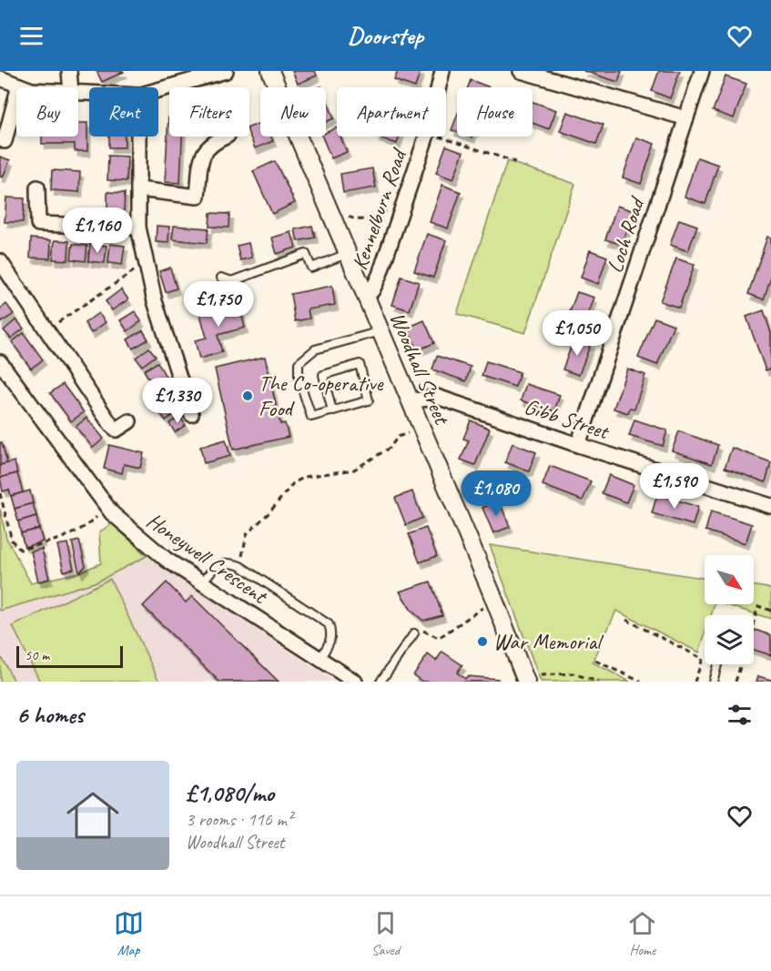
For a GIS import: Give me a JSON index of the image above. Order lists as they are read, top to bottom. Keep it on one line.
{"streets":{"street":["Kennelburn Road","Loch Road","Woodhall Street","Gibb Street","Honeywell Crescent"]},"crossings":[["Kennelburn Road","Woodhall Street"],["Loch Road","Gibb Street"],["Woodhall Street","Gibb Street"]],"places":["The Co-operative Food","War Memorial"],"scale_bar":"50 m","north":"bottom right","page":{"header":"Doorstep","chip":["Buy","Rent","Filters","New","Apartment","House"],"price":["£1,160","£1,750","£1,050","£1,330","£1,590","£1,080"],"scale":"50 m","heading":"6 homes","list":[{"name":"£1,080/mo","note":"3 rooms · 116 m² · Woodhall Street"}],"tabs":["Map","Saved","Home"]}}
